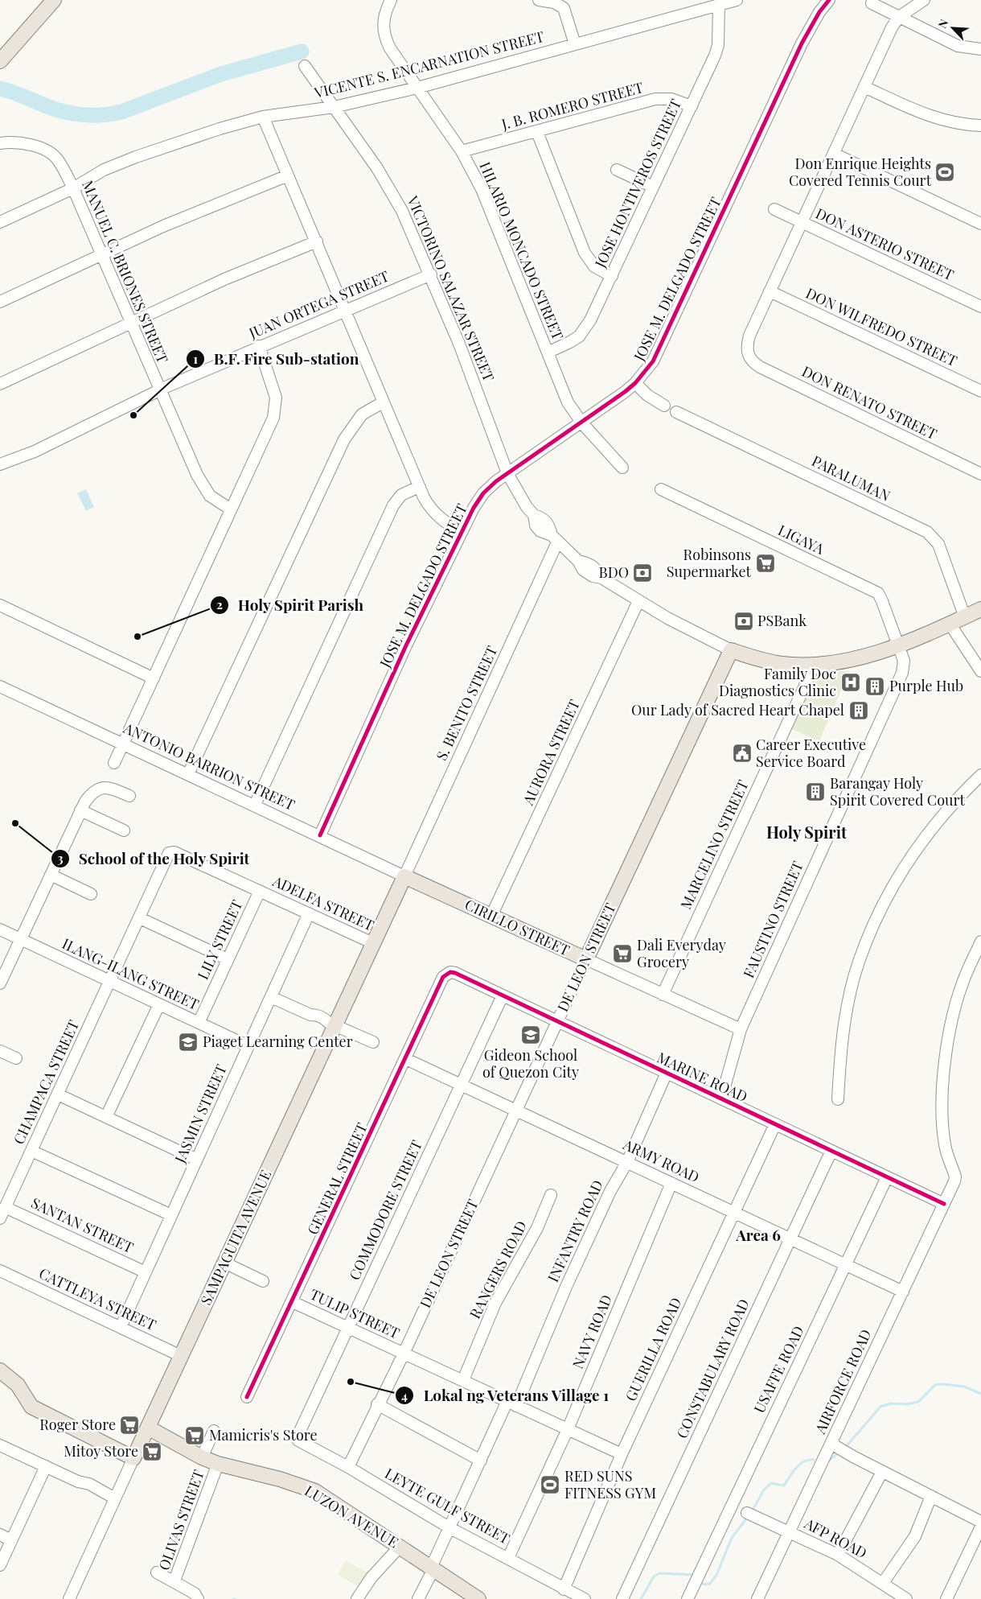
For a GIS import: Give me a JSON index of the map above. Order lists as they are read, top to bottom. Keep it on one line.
{"streets":{"main road":["CIRILLO STREET","DE LEON STREET","SAMPAGUITA AVENUE","LUZON AVENUE"],"street":["VICENTE S. ENCARNATION STREET","J. B. ROMERO STREET","JOSE HONTIVEROS STREET","DON ASTERIO STREET","HILARIO MONCADO STREET","MANUEL C. BRIONES STREET","JOSE M. DELGADO STREET","VICTORINO SALAZAR STREET","JUAN ORTEGA STREET","DON WILFREDO STREET","DON RENATO STREET","PARALUMAN","LIGAYA","S. BENITO STREET","AURORA STREET","ANTONIO BARRION STREET","MARCELINO STREET","ADELFA STREET","FAUSTINO STREET","LILY STREET","ILANG-ILANG STREET","MARINE ROAD","CHAMPACA STREET","JASMIN STREET","ARMY ROAD","GENERAL STREET","COMMODORE STREET","SANTAN STREET","INFANTRY ROAD","RANGERS ROAD","CATTLEYA STREET","TULIP STREET","NAVY ROAD","GUERILLA ROAD","CONSTABULARY ROAD","USAFFE ROAD","AIRFORCE ROAD","LEYTE GULF STREET","OLIVAS STREET","AFP ROAD"]},"crossings":[["VICENTE S. ENCARNATION STREET","JOSE HONTIVEROS STREET"],["VICENTE S. ENCARNATION STREET","HILARIO MONCADO STREET"],["VICENTE S. ENCARNATION STREET","MANUEL C. BRIONES STREET"],["VICENTE S. ENCARNATION STREET","VICTORINO SALAZAR STREET"],["J. B. ROMERO STREET","JOSE HONTIVEROS STREET"],["J. B. ROMERO STREET","HILARIO MONCADO STREET"],["JOSE HONTIVEROS STREET","HILARIO MONCADO STREET"],["HILARIO MONCADO STREET","JOSE M. DELGADO STREET"],["MANUEL C. BRIONES STREET","JUAN ORTEGA STREET"],["JOSE M. DELGADO STREET","VICTORINO SALAZAR STREET"],["JOSE M. DELGADO STREET","ANTONIO BARRION STREET"],["VICTORINO SALAZAR STREET","JUAN ORTEGA STREET"],["VICTORINO SALAZAR STREET","S. BENITO STREET"],["VICTORINO SALAZAR STREET","AURORA STREET"],["VICTORINO SALAZAR STREET","DE LEON STREET"],["DON WILFREDO STREET","DON RENATO STREET"],["LIGAYA","FAUSTINO STREET"],["S. BENITO STREET","ANTONIO BARRION STREET"],["S. BENITO STREET","CIRILLO STREET"],["S. BENITO STREET","SAMPAGUITA AVENUE"],["AURORA STREET","CIRILLO STREET"],["ANTONIO BARRION STREET","CIRILLO STREET"],["ANTONIO BARRION STREET","SAMPAGUITA AVENUE"],["MARCELINO STREET","CIRILLO STREET"],["ADELFA STREET","LILY STREET"],["ADELFA STREET","ILANG-ILANG STREET"],["ADELFA STREET","CHAMPACA STREET"],["ADELFA STREET","JASMIN STREET"],["ADELFA STREET","SAMPAGUITA AVENUE"],["FAUSTINO STREET","CIRILLO STREET"],["FAUSTINO STREET","MARINE ROAD"],["CIRILLO STREET","DE LEON STREET"],["CIRILLO STREET","SAMPAGUITA AVENUE"],["LILY STREET","ILANG-ILANG STREET"],["DE LEON STREET","MARINE ROAD"],["DE LEON STREET","ARMY ROAD"],["DE LEON STREET","TULIP STREET"],["DE LEON STREET","LEYTE GULF STREET"],["ILANG-ILANG STREET","CHAMPACA STREET"],["ILANG-ILANG STREET","JASMIN STREET"],["MARINE ROAD","GENERAL STREET"],["MARINE ROAD","COMMODORE STREET"],["MARINE ROAD","INFANTRY ROAD"],["MARINE ROAD","GUERILLA ROAD"],["MARINE ROAD","CONSTABULARY ROAD"],["MARINE ROAD","USAFFE ROAD"],["MARINE ROAD","AIRFORCE ROAD"],["CHAMPACA STREET","SANTAN STREET"],["JASMIN STREET","SANTAN STREET"],["JASMIN STREET","CATTLEYA STREET"],["ARMY ROAD","GENERAL STREET"],["ARMY ROAD","COMMODORE STREET"],["ARMY ROAD","INFANTRY ROAD"],["ARMY ROAD","NAVY ROAD"],["ARMY ROAD","GUERILLA ROAD"],["ARMY ROAD","CONSTABULARY ROAD"],["ARMY ROAD","USAFFE ROAD"],["ARMY ROAD","AIRFORCE ROAD"],["GENERAL STREET","TULIP STREET"],["COMMODORE STREET","TULIP STREET"],["COMMODORE STREET","LEYTE GULF STREET"],["INFANTRY ROAD","LEYTE GULF STREET"],["INFANTRY ROAD","LUZON AVENUE"],["SAMPAGUITA AVENUE","CATTLEYA STREET"],["SAMPAGUITA AVENUE","LUZON AVENUE"],["NAVY ROAD","LEYTE GULF STREET"],["GUERILLA ROAD","LEYTE GULF STREET"],["AIRFORCE ROAD","AFP ROAD"],["LUZON AVENUE","OLIVAS STREET"]],"districts":["Holy Spirit","Area 6"],"places":{"sports":["Don Enrique Heights Covered Tennis Court","RED SUNS FITNESS GYM"],"other":["B.F. Fire Sub-station","Holy Spirit Parish","School of the Holy Spirit","Lokal ng Veterans Village 1"],"supermarket":["Robinsons Supermarket","Dali Everyday Grocery","Roger Store","Mamicris's Store","Mitoy Store"],"bank":["BDO","PSBank"],"hospital":["Family Doc Diagnostics Clinic"],"building":["Purple Hub","Our Lady of Sacred Heart Chapel","Barangay Holy Spirit Covered Court"],"public building":["Career Executive Service Board"],"school or university":["Gideon School of Quezon City","Piaget Learning Center"]},"north":"top left"}
